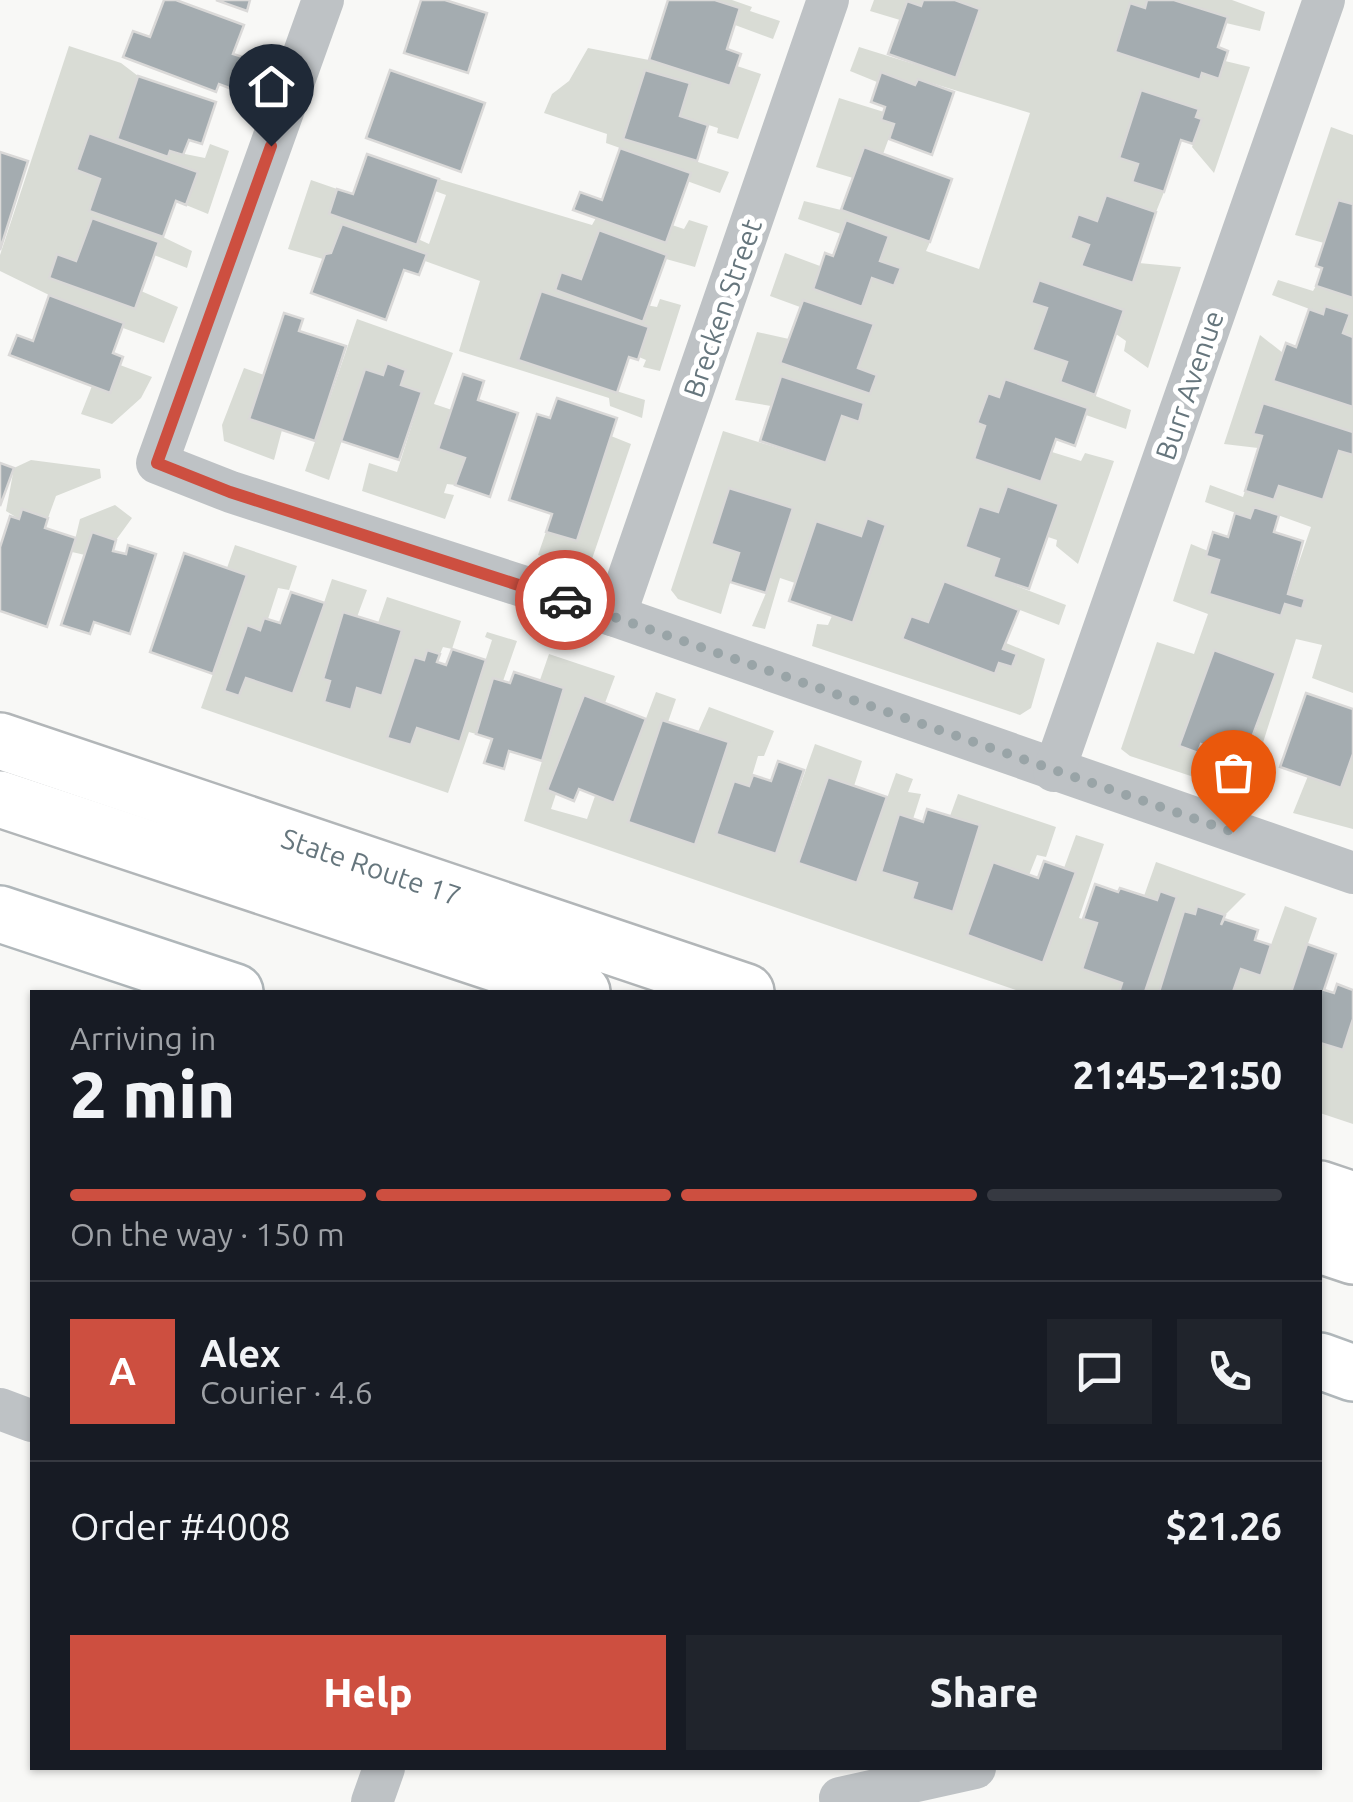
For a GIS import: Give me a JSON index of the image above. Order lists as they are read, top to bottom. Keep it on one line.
{"streets":{"main road":["State Route 17"],"street":["Brecken Street","Burr Avenue"]},"page":{"heading":["2 min","Arriving in","21:45–21:50"],"panel":["Alex","Courier · 4.6","Order #4008","$21.26"],"bar":"On the way · 150 m","round":"A","buttons":["Help","Share"]}}
